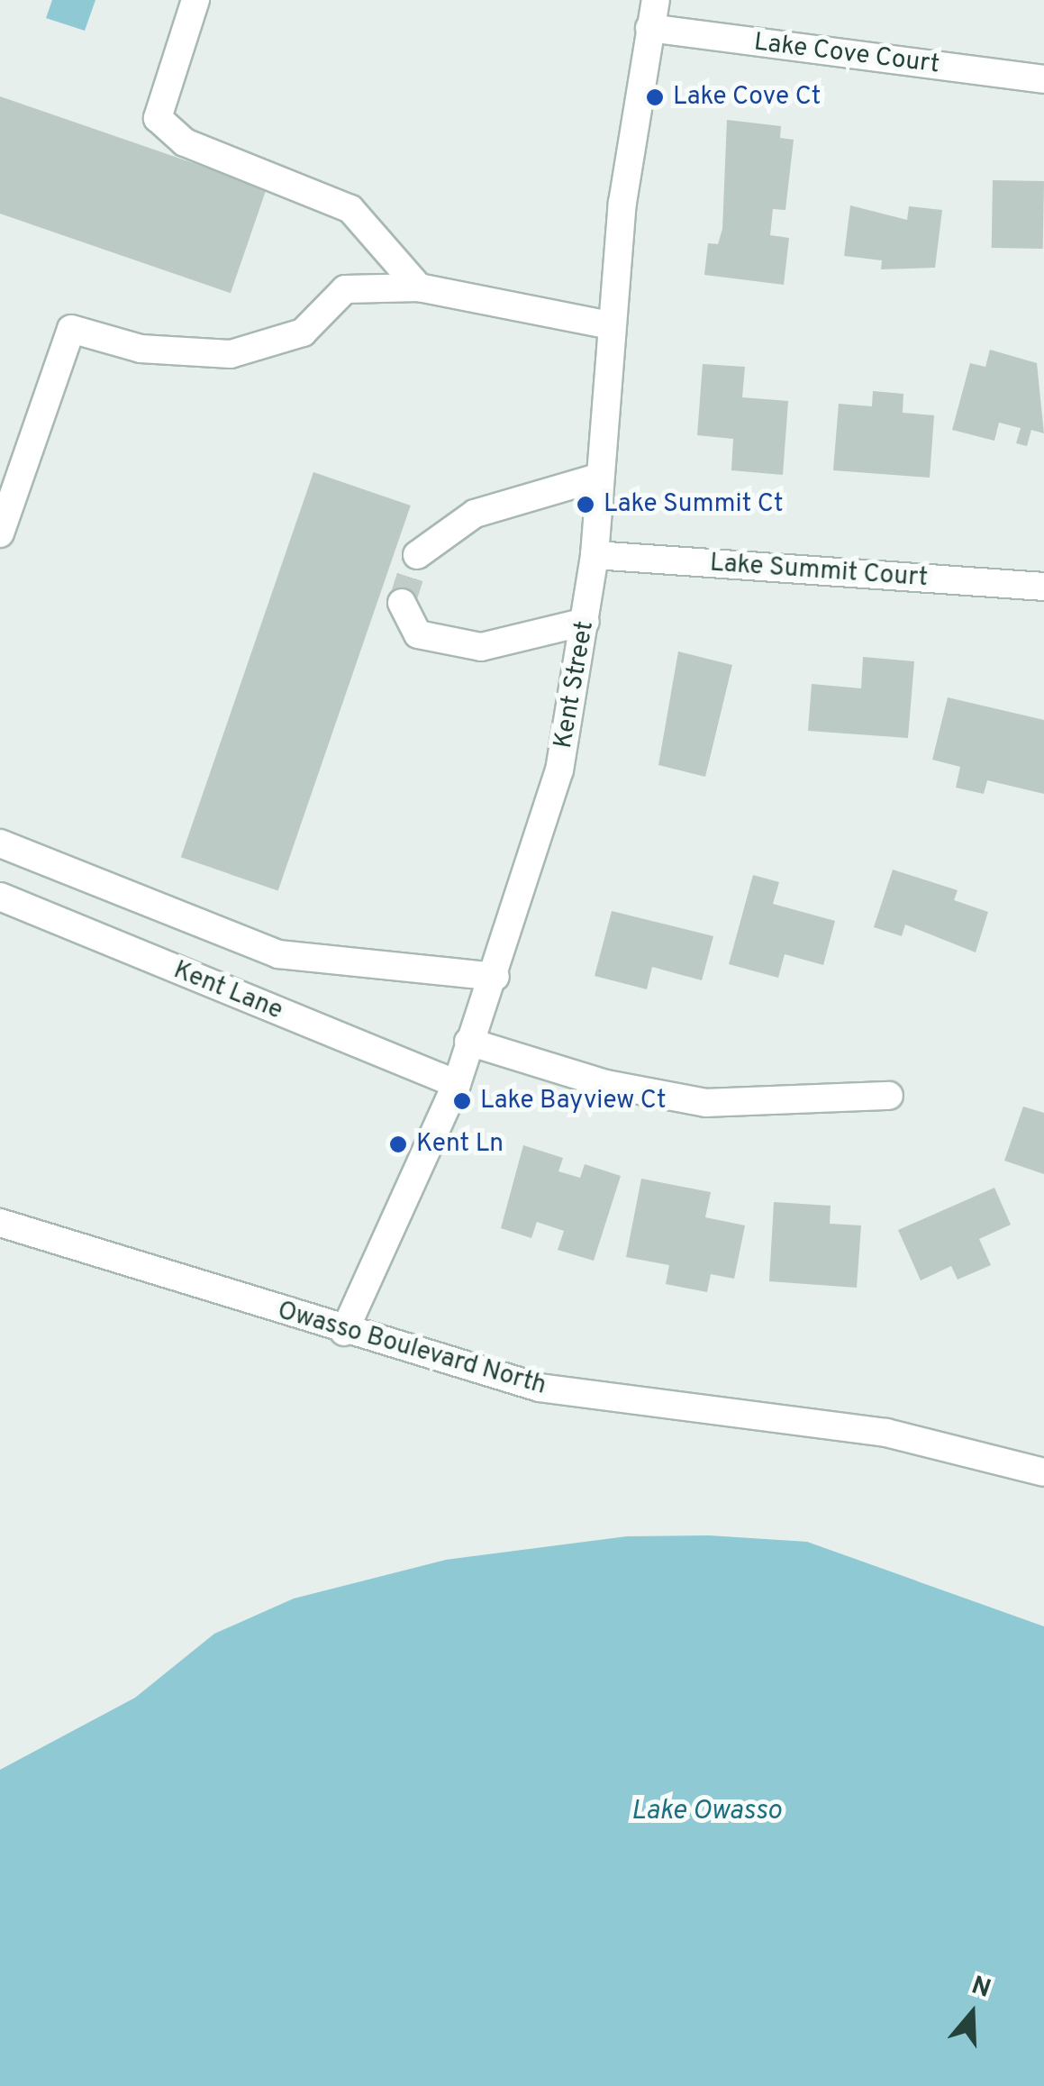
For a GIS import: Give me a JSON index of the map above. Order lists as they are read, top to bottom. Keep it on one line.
{"streets":{"street":["Lake Cove Court","Lake Summit Court","Kent Street","Kent Lane","Owasso Boulevard North"]},"crossings":[["Lake Cove Court","Kent Street"],["Lake Summit Court","Kent Street"],["Kent Street","Kent Lane"],["Kent Street","Owasso Boulevard North"]],"water":["Lake Owasso"],"places":["Lake Cove Ct","Lake Summit Ct","Lake Bayview Ct","Kent Ln"],"north":"top"}
